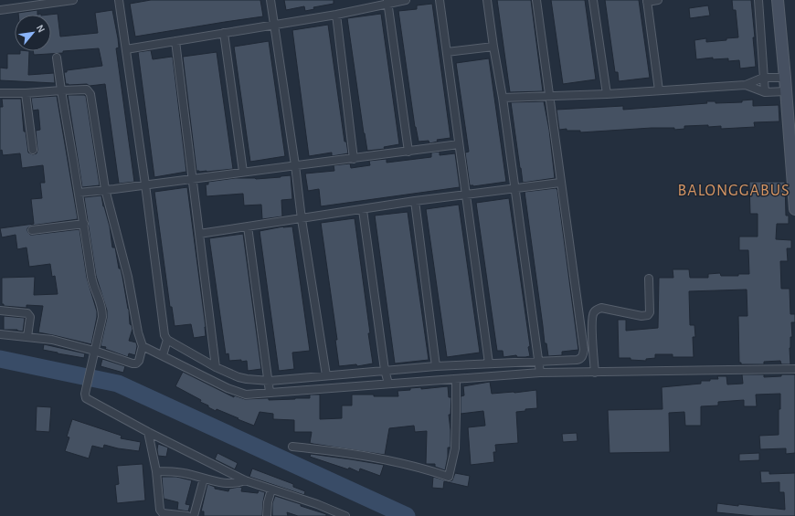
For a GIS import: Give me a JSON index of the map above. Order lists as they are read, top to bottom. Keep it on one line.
{"districts":["BALONGGABUS"],"north":"top right"}
